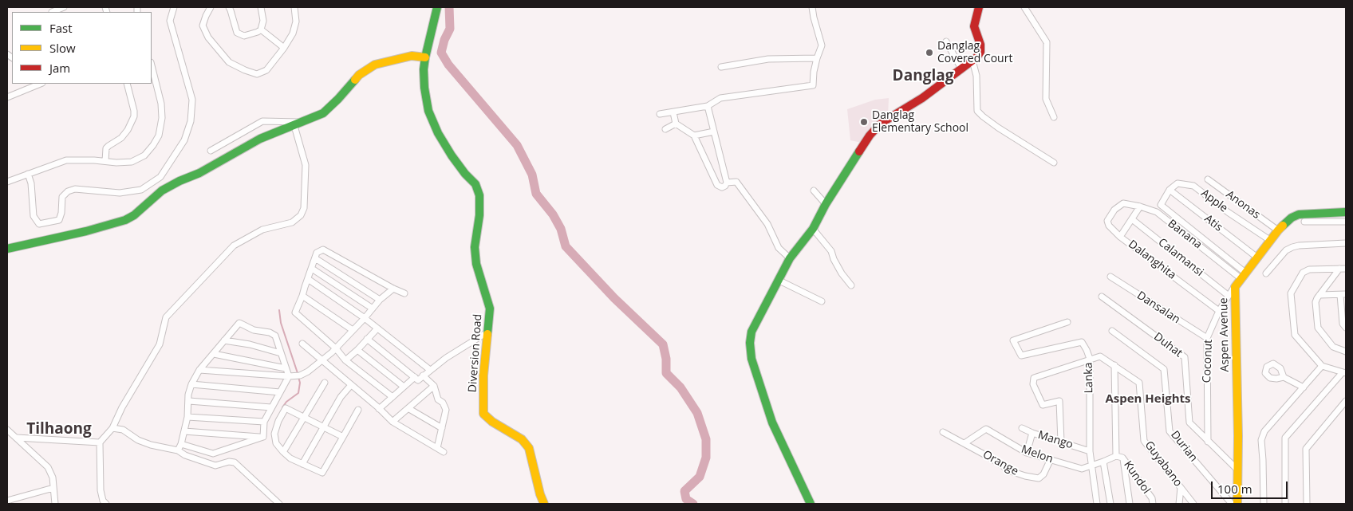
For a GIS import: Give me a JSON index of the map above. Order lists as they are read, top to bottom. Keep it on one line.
{"streets":{"street":["Apple","Anonas","Atis","Banana","Calamansi","Dalanghita","Dansalan","Aspen Avenue","Duhat","Diversion Road","Coconut","Lanka","Mango","Durian","Melon","Orange","Guyabano","Kundol"]},"crossings":[["Apple","Atis"],["Apple","Aspen Avenue"],["Anonas","Aspen Avenue"],["Atis","Aspen Avenue"],["Banana","Dalanghita"],["Banana","Aspen Avenue"],["Calamansi","Coconut"],["Dalanghita","Coconut"],["Dansalan","Coconut"],["Aspen Avenue","Duhat"],["Aspen Avenue","Coconut"],["Duhat","Coconut"],["Lanka","Mango"],["Lanka","Melon"],["Lanka","Guyabano"],["Melon","Orange"],["Melon","Kundol"]],"districts":["Danglag","Aspen Heights","Tilhaong"],"places":["Danglag Covered Court","Danglag Elementary School"],"legend":["Fast","Slow","Jam"],"scale_bar":"100 m"}
